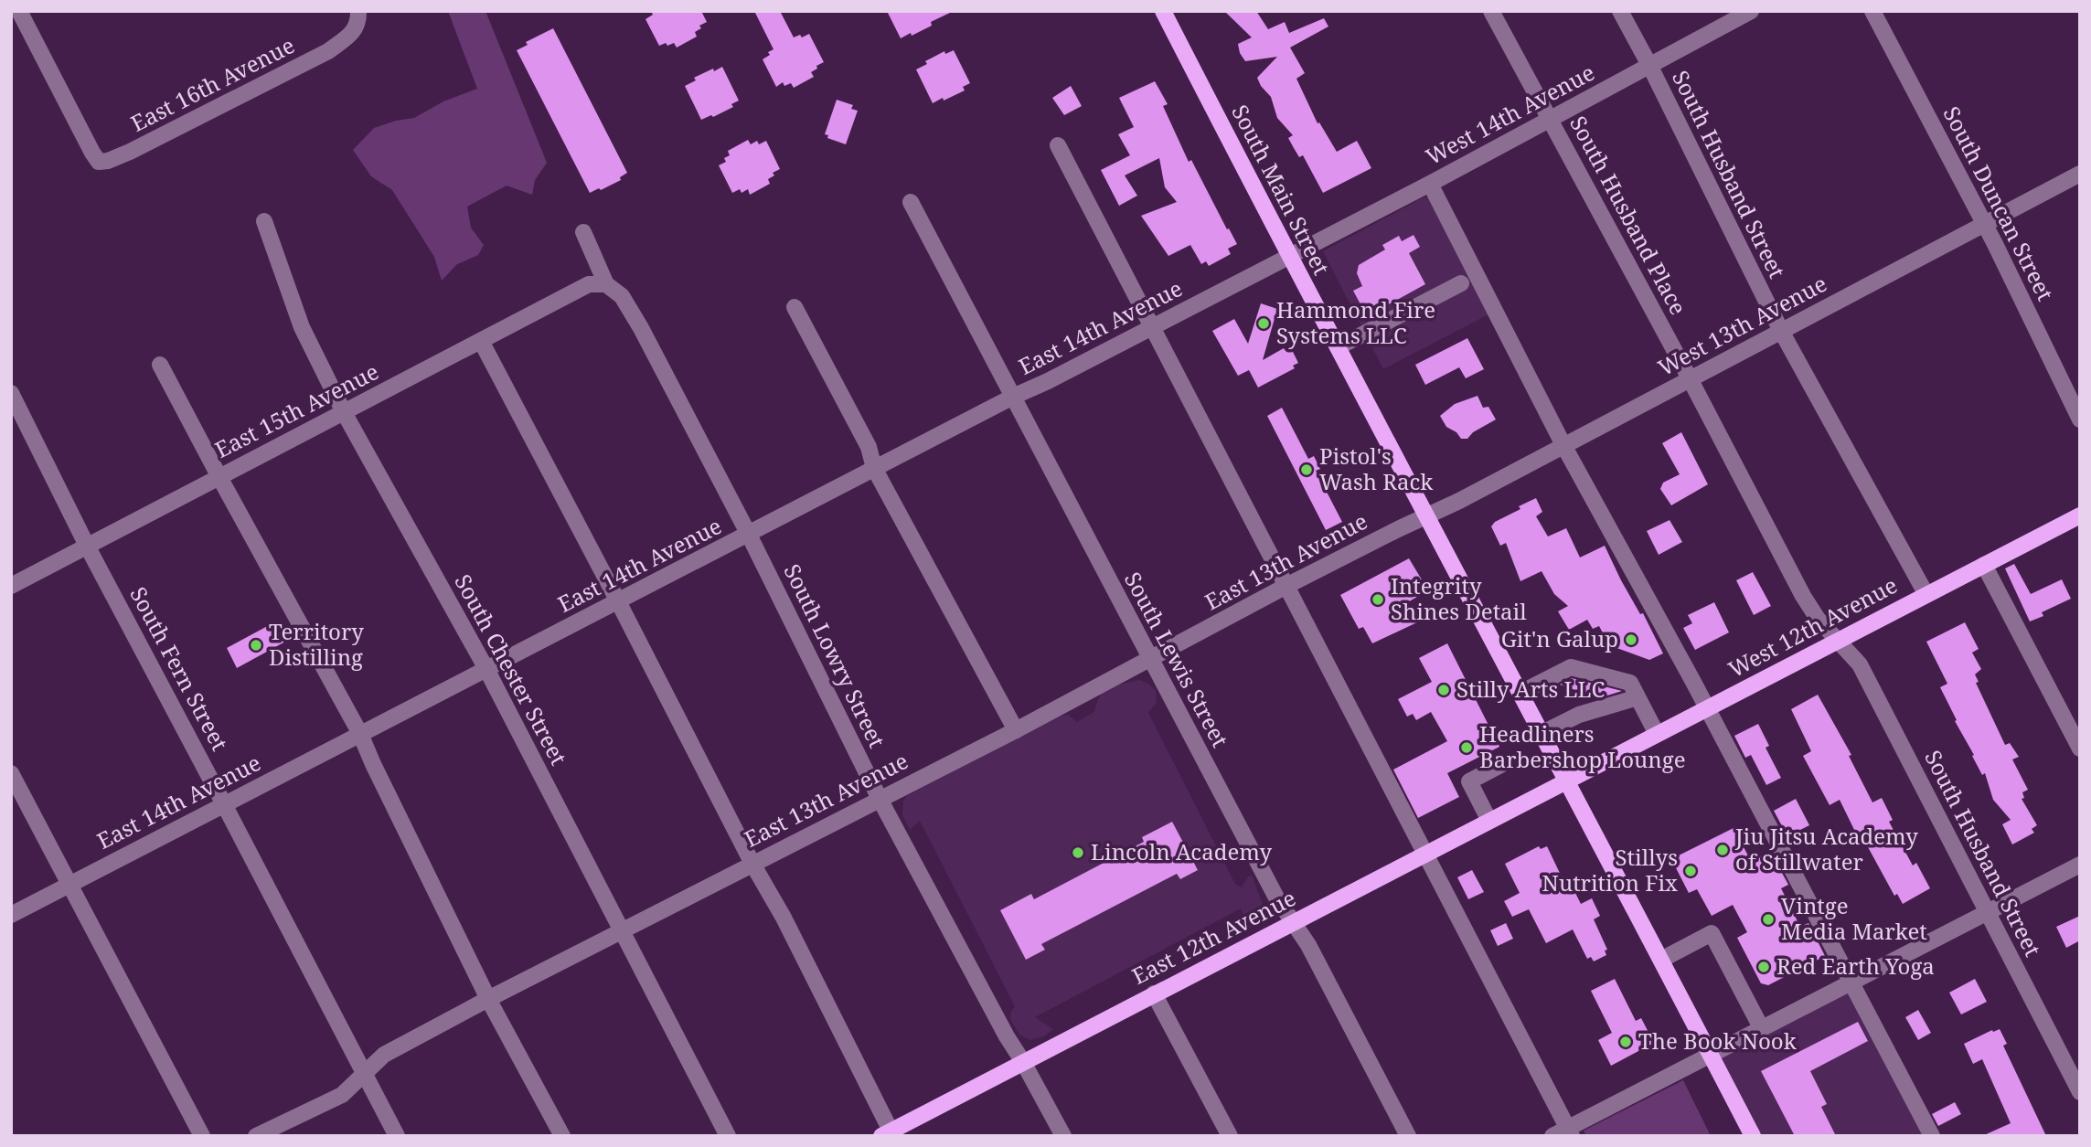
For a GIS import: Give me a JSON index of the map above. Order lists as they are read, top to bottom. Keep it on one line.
{"streets":{"main road":["South Main Street","West 12th Avenue","East 12th Avenue"],"street":["East 16th Avenue","West 14th Avenue","South Husband Street","South Duncan Street","South Husband Place","West 13th Avenue","East 14th Avenue","East 15th Avenue","East 13th Avenue","South Lowry Street","South Lewis Street","South Fern Street","South Chester Street"]},"crossings":[["West 14th Avenue","South Husband Street"],["West 14th Avenue","South Main Street"],["West 14th Avenue","South Husband Place"],["West 14th Avenue","East 14th Avenue"],["South Husband Street","South Husband Place"],["South Husband Street","West 13th Avenue"],["South Husband Street","West 12th Avenue"],["South Main Street","West 13th Avenue"],["South Main Street","East 14th Avenue"],["South Main Street","East 13th Avenue"],["South Main Street","West 12th Avenue"],["South Main Street","East 12th Avenue"],["South Duncan Street","West 13th Avenue"],["South Husband Place","West 13th Avenue"],["South Husband Place","West 12th Avenue"],["West 13th Avenue","East 13th Avenue"],["East 14th Avenue","South Lowry Street"],["East 14th Avenue","South Lewis Street"],["East 14th Avenue","South Fern Street"],["East 14th Avenue","South Chester Street"],["East 15th Avenue","South Lowry Street"],["East 15th Avenue","South Fern Street"],["East 15th Avenue","South Chester Street"],["East 13th Avenue","South Lowry Street"],["East 13th Avenue","South Lewis Street"],["East 13th Avenue","South Fern Street"],["East 13th Avenue","South Chester Street"],["West 12th Avenue","East 12th Avenue"],["South Lowry Street","East 12th Avenue"],["South Lewis Street","East 12th Avenue"]],"places":["Hammond Fire Systems LLC","Pistol's Wash Rack","Integrity Shines Detail","Git'n Galup","Territory Distilling","Stilly Arts LLC","Headliners Barbershop Lounge","Jiu Jitsu Academy of Stillwater","Lincoln Academy","Stillys Nutrition Fix","Vintge Media Market","Red Earth Yoga","The Book Nook"]}
